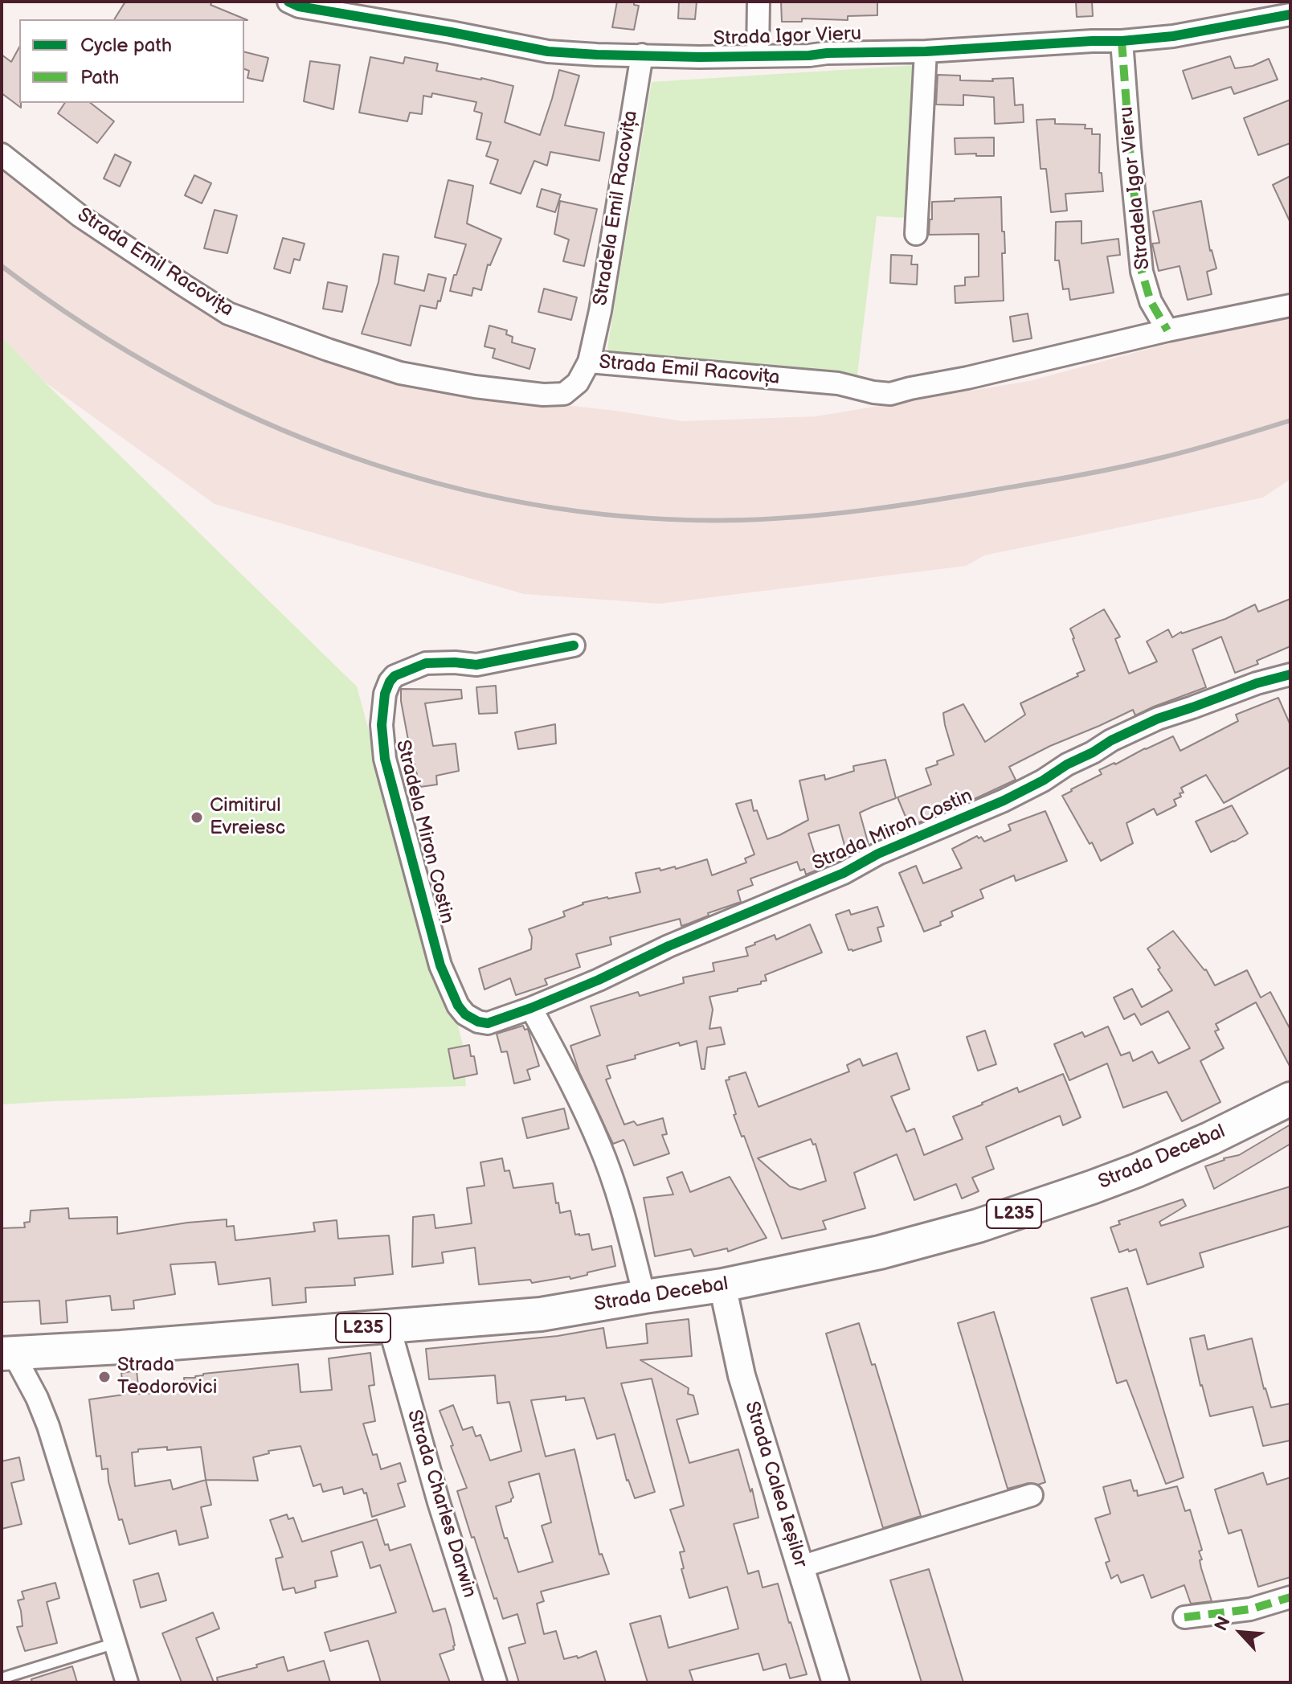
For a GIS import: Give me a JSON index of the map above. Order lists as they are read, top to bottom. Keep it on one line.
{"streets":{"main road":["Strada Decebal","L235"],"street":["Strada Igor Vieru","Stradela Igor Vieru","Stradela Emil Racovița","Strada Emil Racovița","Strada Miron Costin","Stradela Miron Costin","Strada Calea Ieșilor","Strada Charles Darwin"]},"crossings":[["Strada Igor Vieru","Stradela Igor Vieru"],["Strada Igor Vieru","Stradela Emil Racovița"],["Stradela Igor Vieru","Strada Emil Racovița"],["Stradela Emil Racovița","Strada Emil Racovița"],["Strada Miron Costin","Stradela Miron Costin"],["Strada Decebal","Strada Calea Ieșilor"],["Strada Decebal","Strada Charles Darwin"]],"places":["Cimitirul Evreiesc","Strada Teodorovici"],"legend":["Cycle path","Path"],"north":"top left"}
